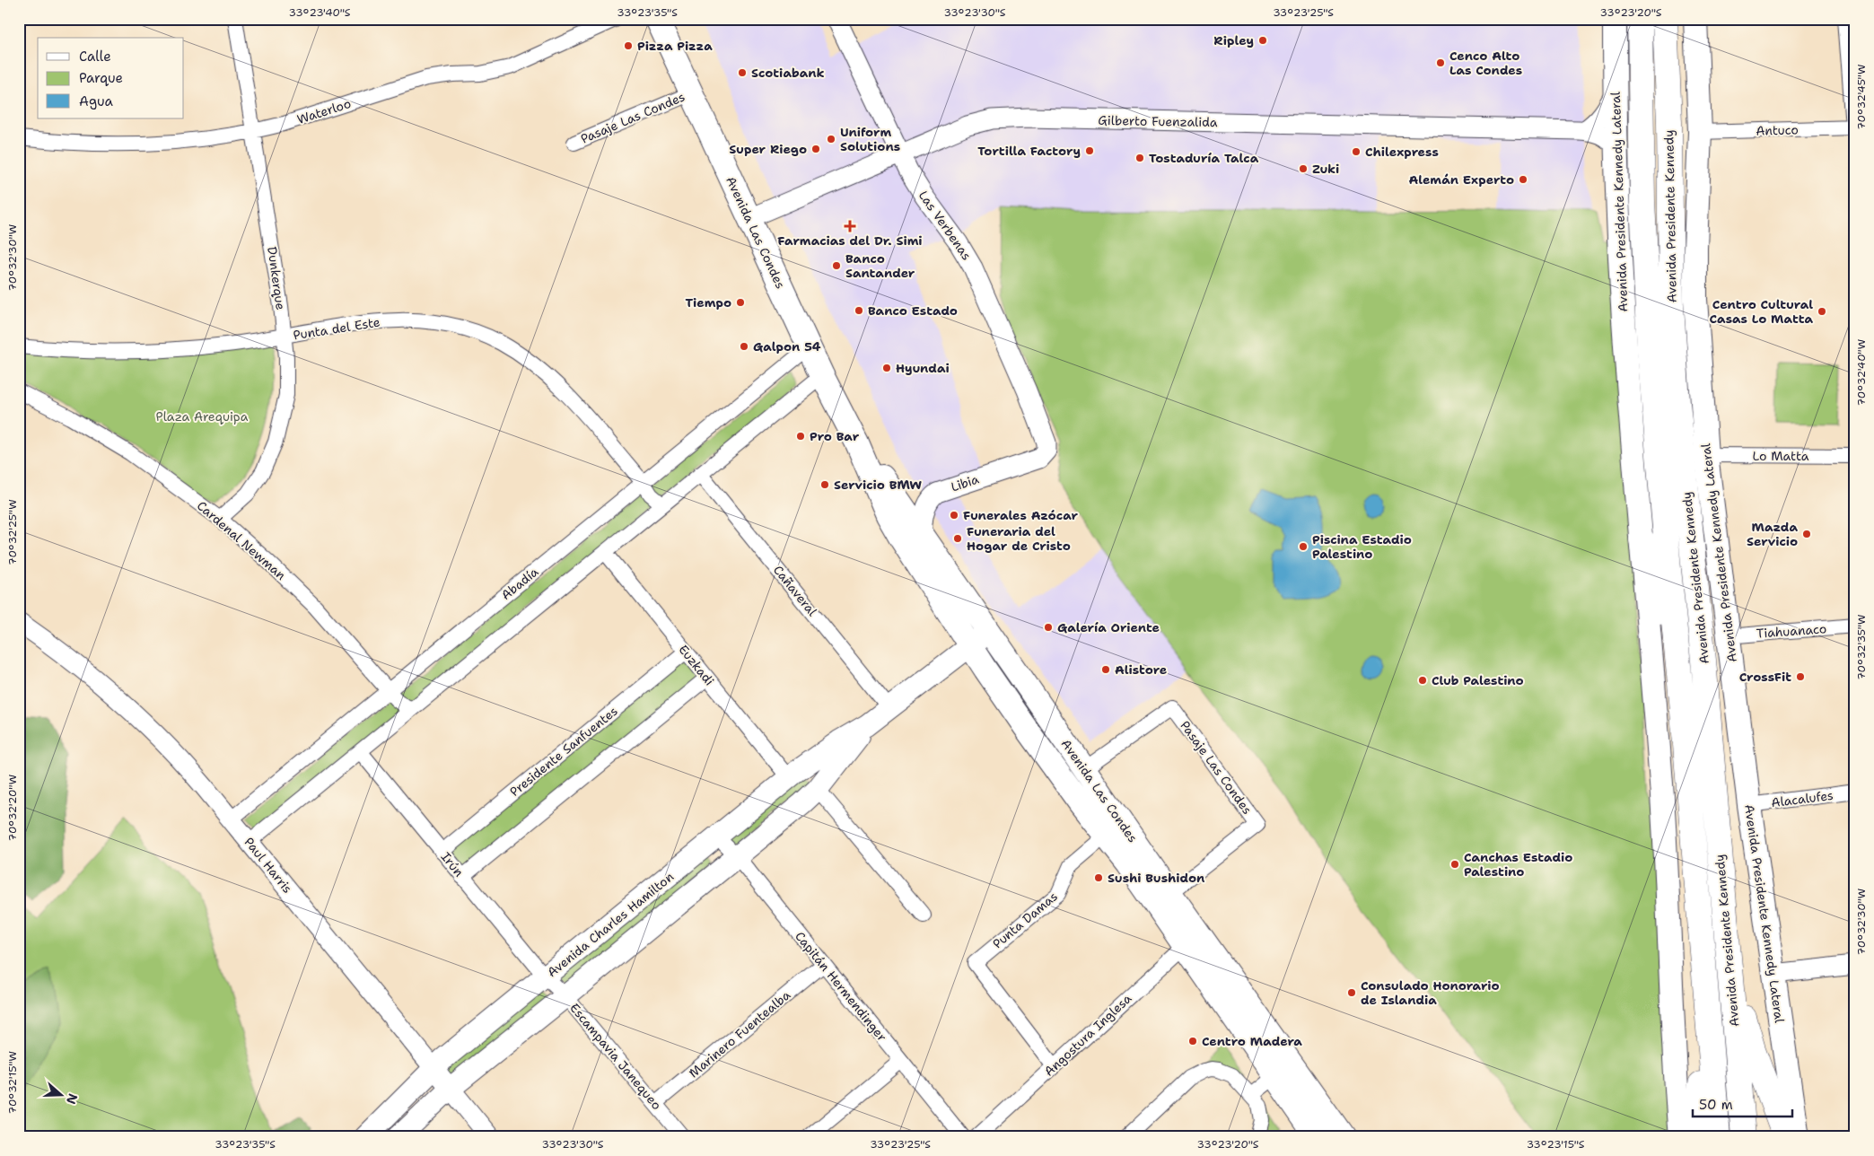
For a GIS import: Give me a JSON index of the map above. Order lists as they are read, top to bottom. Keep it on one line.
{"streets":{"highway":["Avenida Presidente Kennedy"],"main road":["Avenida Presidente Kennedy Lateral","Avenida Las Condes","Avenida Charles Hamilton"],"street":["Waterloo","Pasaje Las Condes","Gilberto Fuenzalida","Antuco","Las Verbenas","Dunkerque","Punta del Este","Lo Matta","Libia","Cardenal Newman","Abadía","Cañaveral","Tiahuanaco","Euzkadi","Presidente Sanfuentes","Alacalufes","Irún","Paul Harris","Punta Damas","Capitán Hermendinger","Marinero Fuentealba","Angostura Inglesa","Escampavia Janequeo"]},"crossings":[["Waterloo","Dunkerque"],["Pasaje Las Condes","Avenida Las Condes"],["Gilberto Fuenzalida","Avenida Presidente Kennedy Lateral"],["Gilberto Fuenzalida","Las Verbenas"],["Gilberto Fuenzalida","Avenida Las Condes"],["Antuco","Avenida Presidente Kennedy Lateral"],["Avenida Presidente Kennedy Lateral","Lo Matta"],["Avenida Presidente Kennedy Lateral","Tiahuanaco"],["Avenida Presidente Kennedy Lateral","Alacalufes"],["Las Verbenas","Libia"],["Avenida Las Condes","Libia"],["Avenida Las Condes","Abadía"],["Avenida Las Condes","Punta Damas"],["Avenida Las Condes","Avenida Charles Hamilton"],["Avenida Las Condes","Angostura Inglesa"],["Dunkerque","Punta del Este"],["Dunkerque","Cardenal Newman"],["Punta del Este","Abadía"],["Cardenal Newman","Abadía"],["Abadía","Paul Harris"],["Cañaveral","Avenida Charles Hamilton"],["Euzkadi","Presidente Sanfuentes"],["Euzkadi","Avenida Charles Hamilton"],["Presidente Sanfuentes","Irún"],["Irún","Avenida Charles Hamilton"],["Irún","Escampavia Janequeo"],["Paul Harris","Avenida Charles Hamilton"],["Punta Damas","Angostura Inglesa"],["Avenida Charles Hamilton","Capitán Hermendinger"],["Avenida Charles Hamilton","Escampavia Janequeo"],["Capitán Hermendinger","Marinero Fuentealba"],["Marinero Fuentealba","Escampavia Janequeo"]],"parks":["Plaza Arequipa"],"places":{"other":["Ripley","Pizza Pizza","Cenco Alto Las Condes","Scotiabank","Uniform Solutions","Super Riego","Tortilla Factory","Chilexpress","Tostaduría Talca","Zuki","Alemán Experto","Banco Santander","Tiempo","Banco Estado","Centro Cultural Casas Lo Matta","Galpon 54","Hyundai","Pro Bar","Servicio BMW","Funerales Azócar","Mazda Servicio","Funeraria del Hogar de Cristo","Piscina Estadio Palestino","Galería Oriente","Alistore","CrossFit","Club Palestino","Canchas Estadio Palestino","Sushi Bushidon","Consulado Honorario de Islandia","Centro Madera"],"health":["Farmacias del Dr. Simi"]},"legend":["Calle","Parque","Agua"],"scale_bar":"50 m","north":"right","coordinates":["33°23'40\"S","33°23'35\"S","33°23'30\"S","33°23'25\"S","33°23'20\"S","70°32'45\"W","70°32'30\"W","70°32'40\"W","70°32'25\"W","70°32'35\"W","70°32'20\"W","70°32'15\"W","33°23'15\"S"]}
